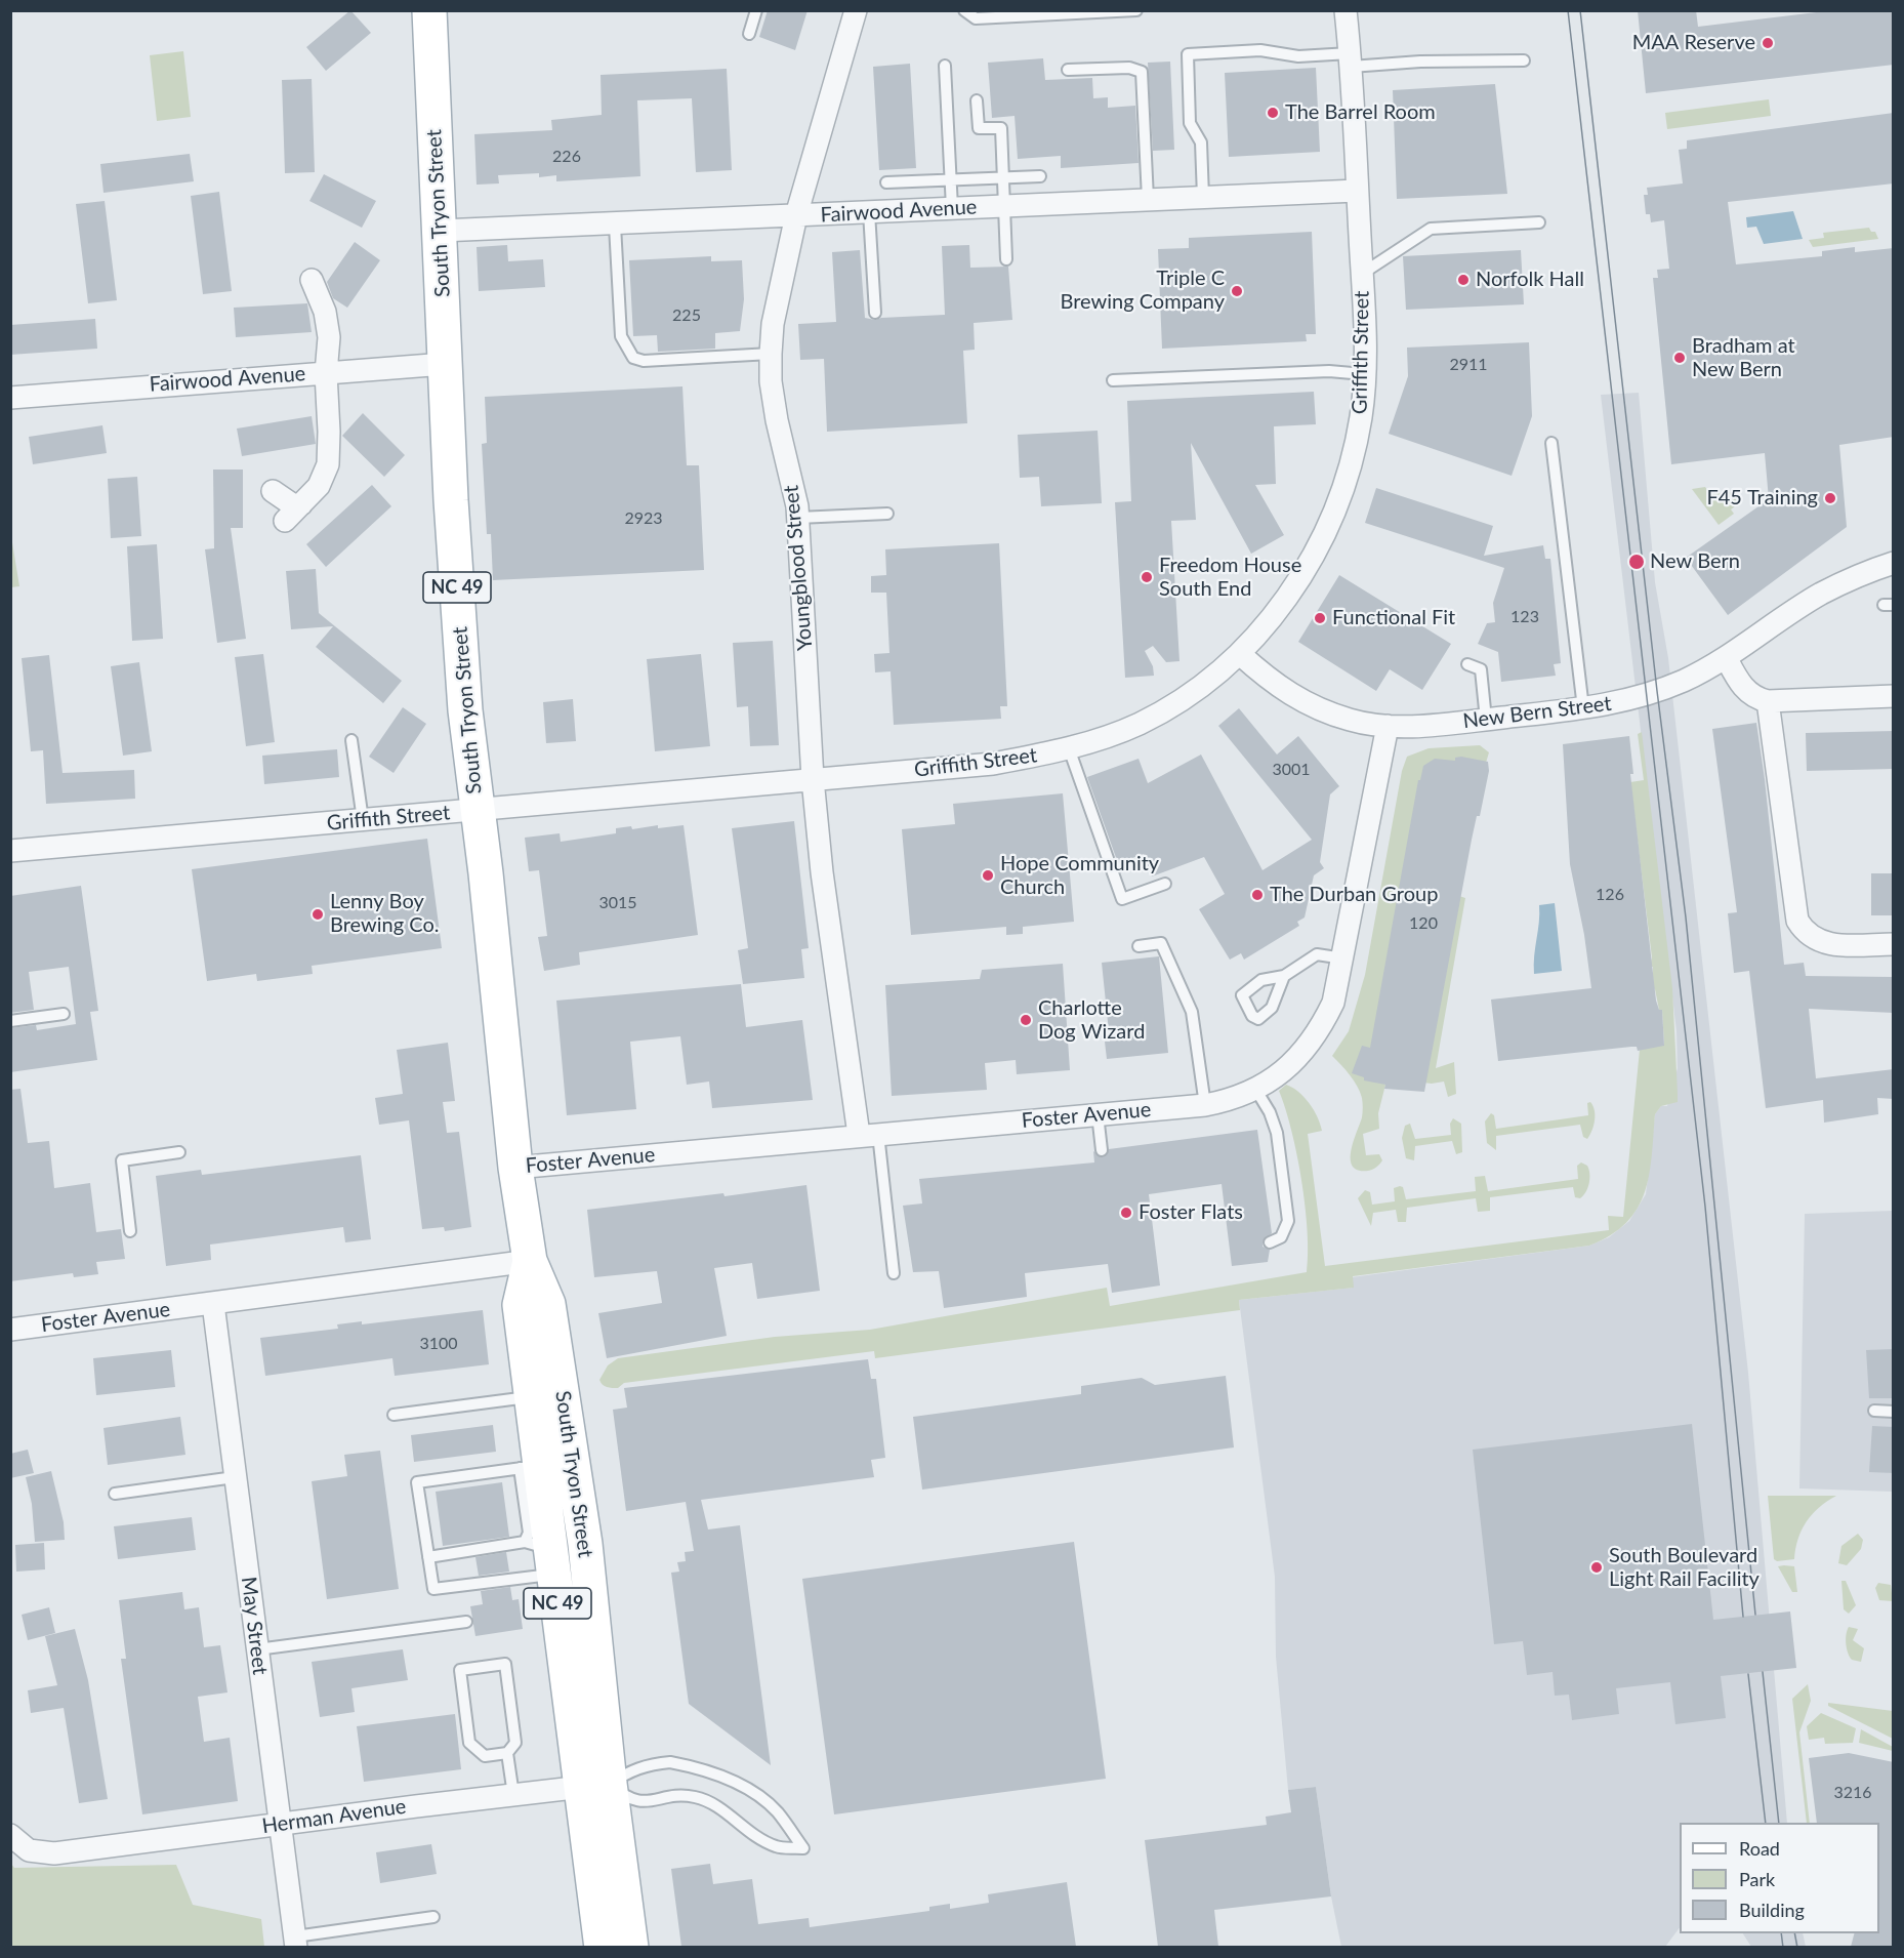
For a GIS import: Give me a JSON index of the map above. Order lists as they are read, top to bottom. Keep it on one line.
{"streets":{"main road":["South Tryon Street","NC 49"],"street":["Fairwood Avenue","Griffith Street","Youngblood Street","New Bern Street","Foster Avenue","May Street","Herman Avenue"]},"crossings":[["Fairwood Avenue","South Tryon Street"],["Fairwood Avenue","Griffith Street"],["Fairwood Avenue","Youngblood Street"],["South Tryon Street","Griffith Street"],["South Tryon Street","Foster Avenue"],["South Tryon Street","Herman Avenue"],["Griffith Street","Youngblood Street"],["Griffith Street","New Bern Street"],["Youngblood Street","Foster Avenue"],["New Bern Street","Foster Avenue"],["Foster Avenue","May Street"],["May Street","Herman Avenue"]],"places":["MAA Reserve","The Barrel Room","Norfolk Hall","Triple C Brewing Company","Bradham at New Bern","F45 Training","New Bern","Freedom House South End","Functional Fit","Hope Community Church","The Durban Group","Lenny Boy Brewing Co.","Charlotte Dog Wizard","Foster Flats","South Boulevard Light Rail Facility"],"house_numbers":["226","225","2911","2923","123","3001","126","3015","120","3100","3216"],"legend":["Road","Park","Building"]}
